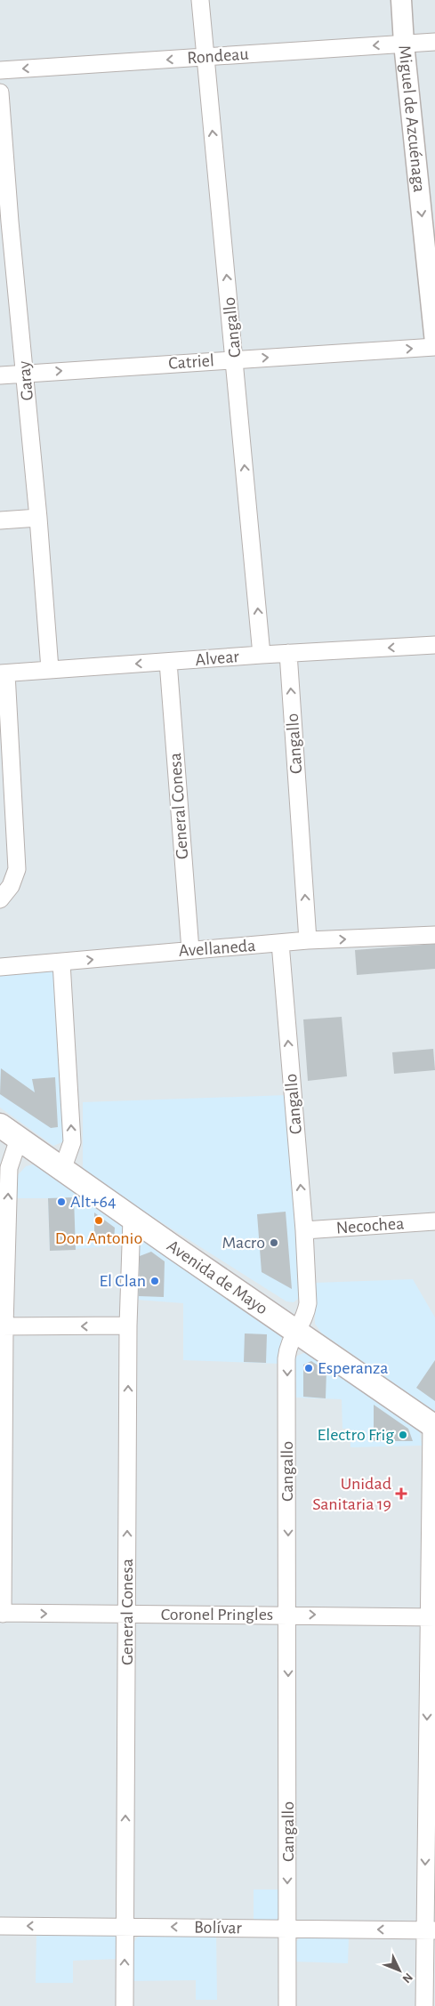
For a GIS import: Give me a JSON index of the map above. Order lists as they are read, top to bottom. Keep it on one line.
{"streets":{"main road":["Avenida de Mayo"],"street":["Rondeau","Miguel de Azcuénaga","Cangallo","Catriel","Garay","Alvear","General Conesa","Avellaneda","Necochea","Coronel Pringles","Bolívar"]},"crossings":[["Rondeau","Miguel de Azcuénaga"],["Rondeau","Cangallo"],["Cangallo","Catriel"],["Cangallo","Alvear"],["Cangallo","Avellaneda"],["Cangallo","Necochea"],["Cangallo","Avenida de Mayo"],["Cangallo","Coronel Pringles"],["Cangallo","Bolívar"],["Catriel","Garay"],["Garay","Alvear"],["Alvear","General Conesa"],["General Conesa","Avellaneda"],["General Conesa","Avenida de Mayo"],["General Conesa","Coronel Pringles"],["General Conesa","Bolívar"]],"one_way":["Rondeau","Miguel de Azcuénaga","Catriel","Alvear","Avellaneda","Coronel Pringles","Bolívar"],"places":{"other":["Alt+64","Don Antonio","Macro","El Clan","Esperanza","Electro Frig"],"health":["Unidad Sanitaria 19"]},"north":"bottom right"}
